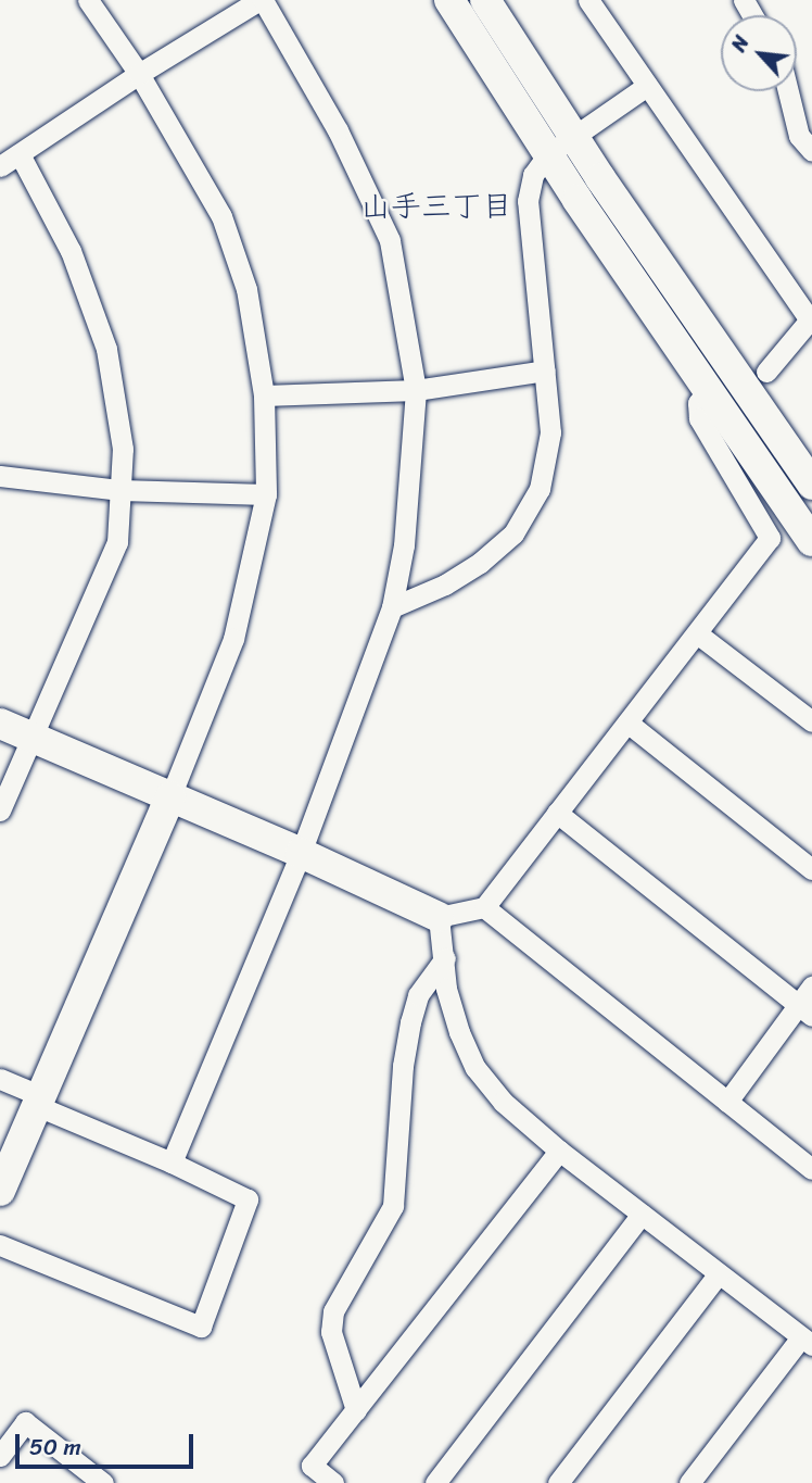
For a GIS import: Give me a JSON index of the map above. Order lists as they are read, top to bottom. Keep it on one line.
{"districts":["山手三丁目"],"scale_bar":"50 m","north":"top left"}
